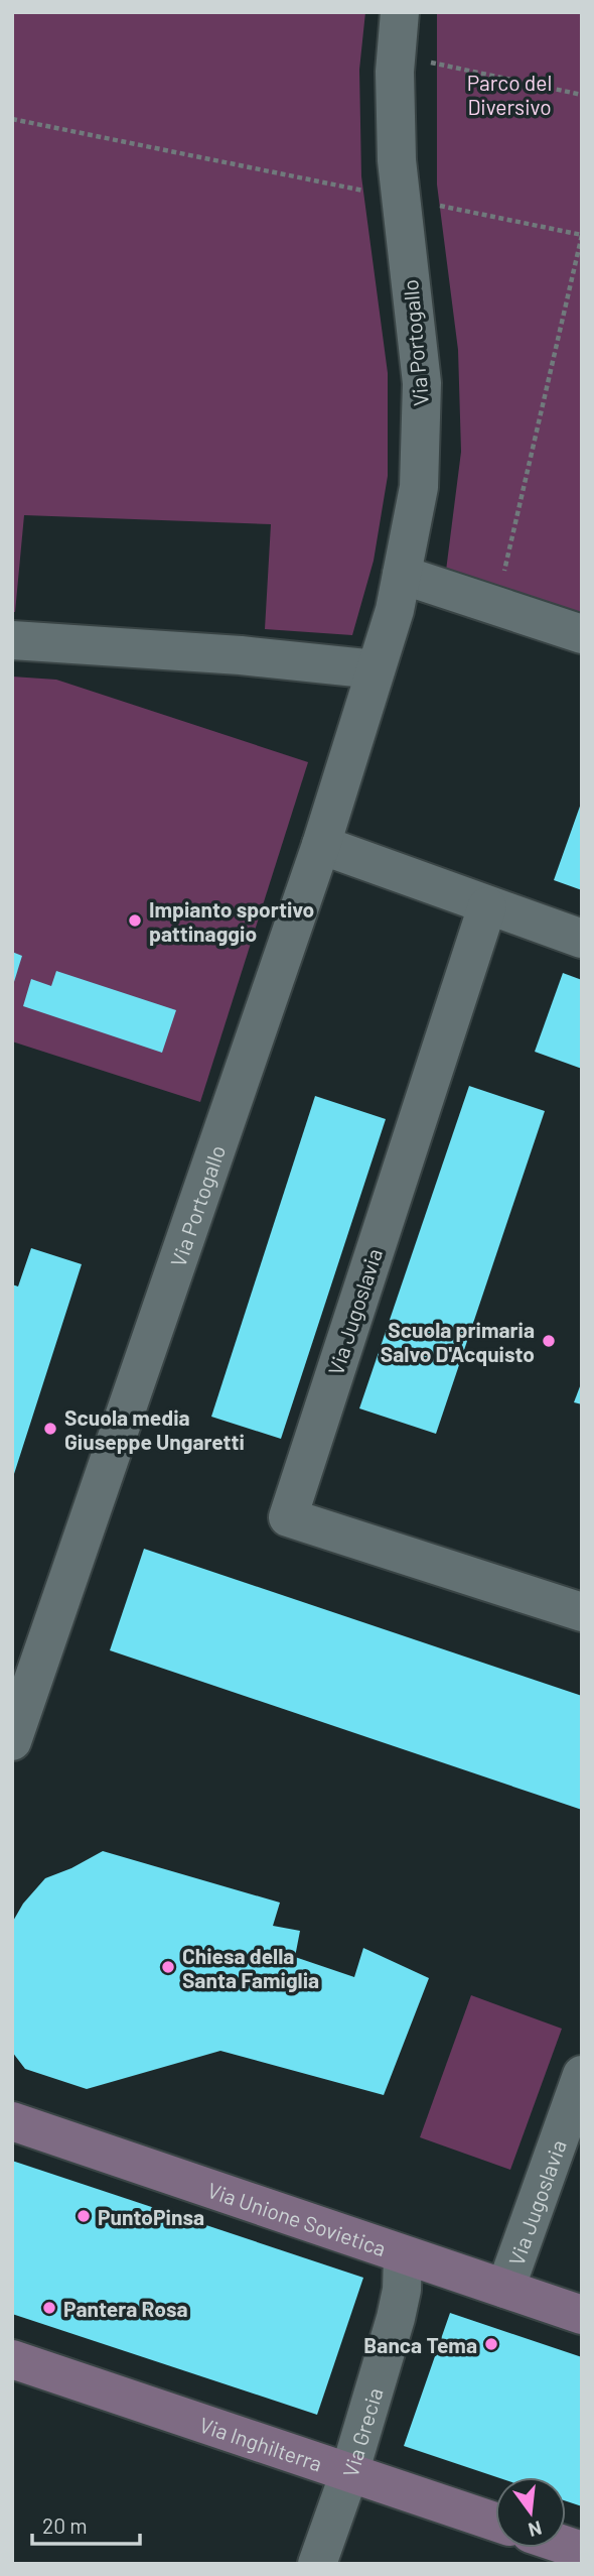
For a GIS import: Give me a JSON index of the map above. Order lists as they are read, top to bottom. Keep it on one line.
{"streets":{"main road":["Via Unione Sovietica","Via Inghilterra"],"street":["Via Portogallo","Via Jugoslavia","Via Grecia"]},"crossings":[["Via Jugoslavia","Via Unione Sovietica"],["Via Unione Sovietica","Via Grecia"],["Via Grecia","Via Inghilterra"]],"parks":["Parco del Diversivo"],"places":["Impianto sportivo pattinaggio","Scuola primaria Salvo D'Acquisto","Scuola media Giuseppe Ungaretti","Chiesa della Santa Famiglia","PuntoPinsa","Pantera Rosa","Banca Tema"],"scale_bar":"20 m","north":"bottom"}
